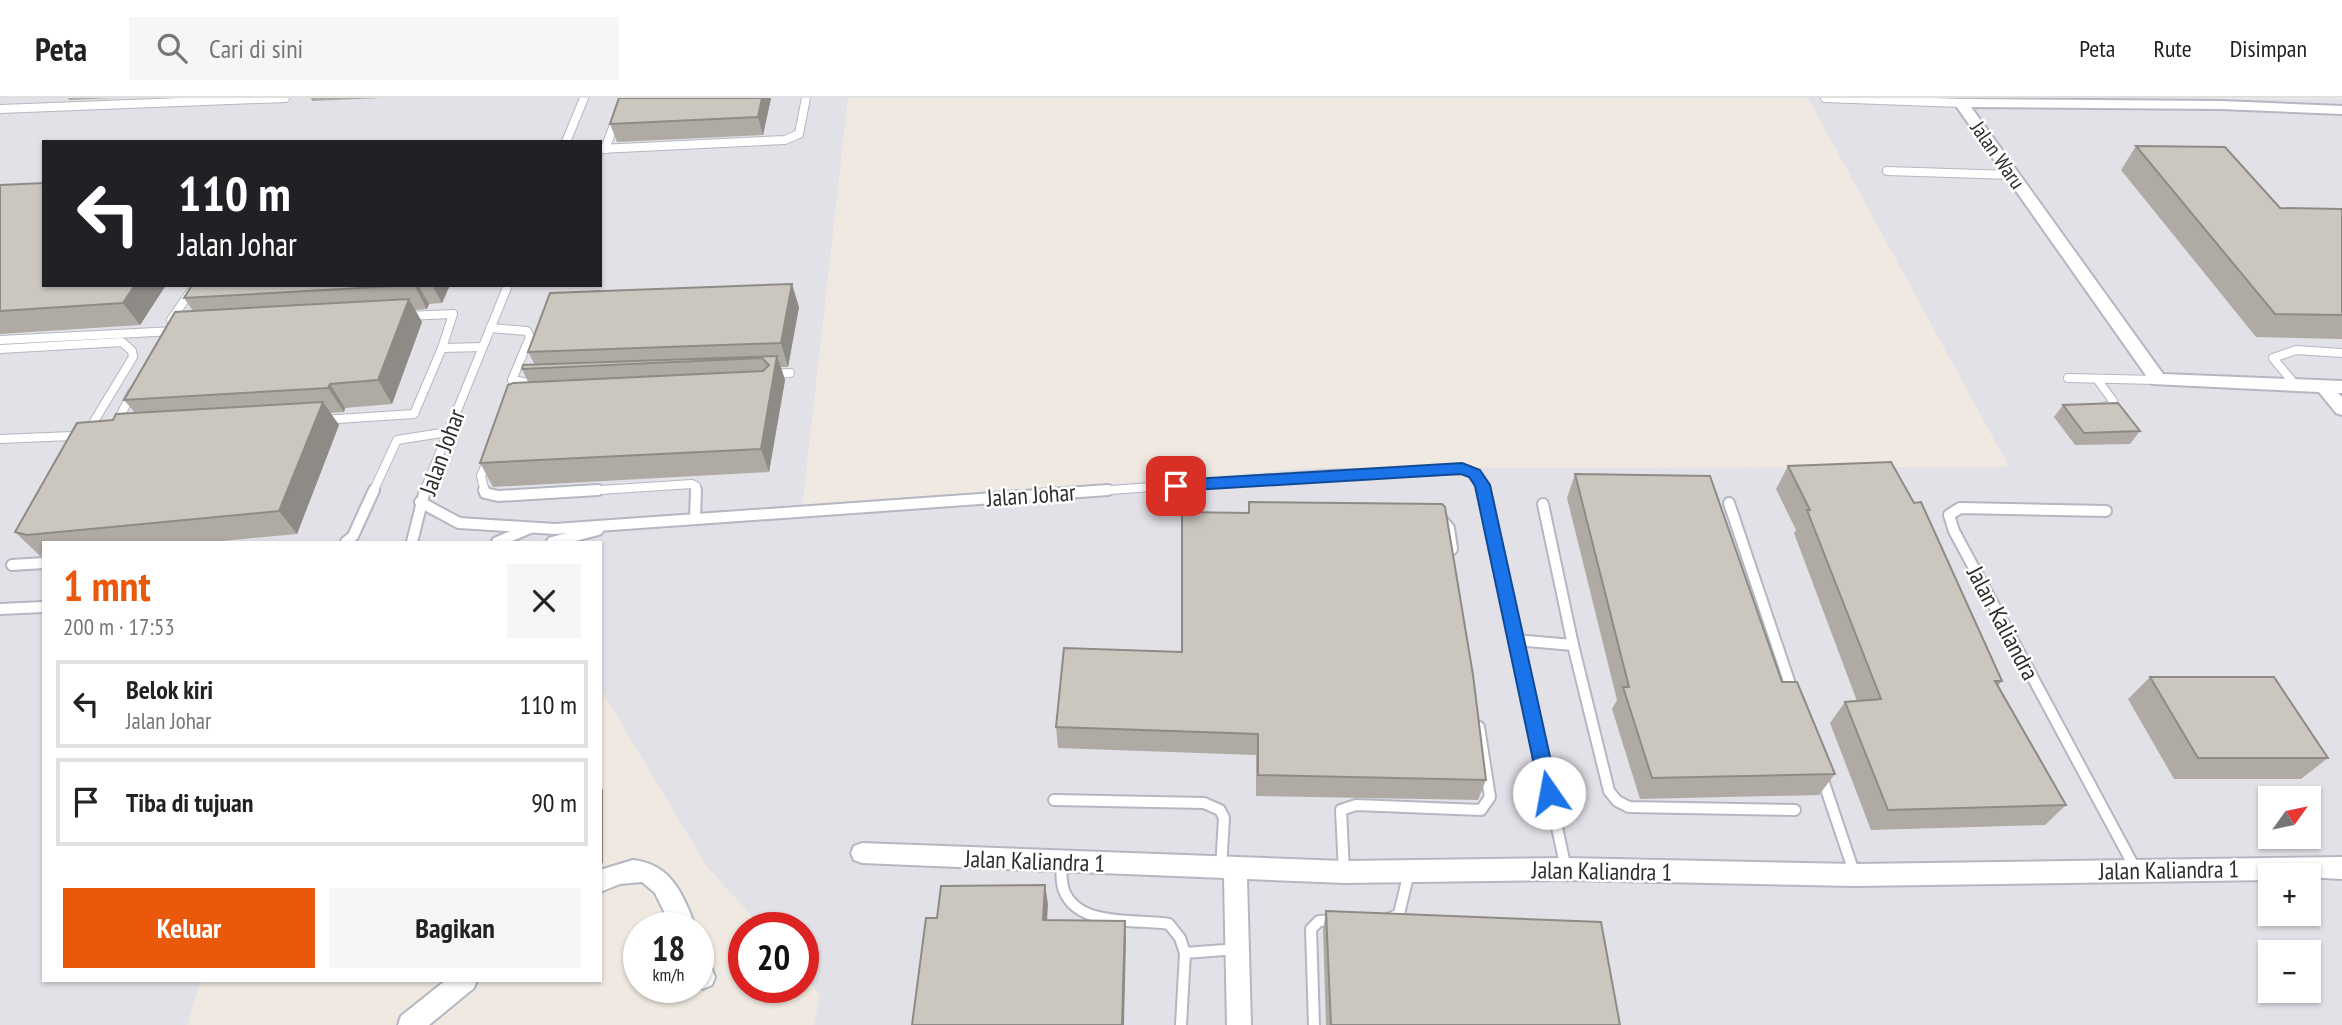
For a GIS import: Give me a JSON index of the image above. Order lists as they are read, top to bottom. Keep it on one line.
{"streets":{"street":["Jalan Waru","Jalan Kaliandra 1"],"lane":["Jalan Johar","Jalan Kaliandra"]},"crossings":[["Jalan Johar","Jalan Kaliandra 1"],["Jalan Kaliandra","Jalan Kaliandra 1"]],"north":"top right","page":{"header":"Peta","search":"Cari di sini","nav":["Peta","Rute","Disimpan"],"turn":["110 m","Jalan Johar"],"heading":["1 mnt","200 m · 17:53"],"list":[{"name":"Belok kiri","note":"Jalan Johar","value":"110 m"},{"name":"Tiba di tujuan","value":"90 m"}],"map_buttons":["+","−"],"buttons":["Keluar","Bagikan"],"speed":"18 km/h","limit":"20"}}
